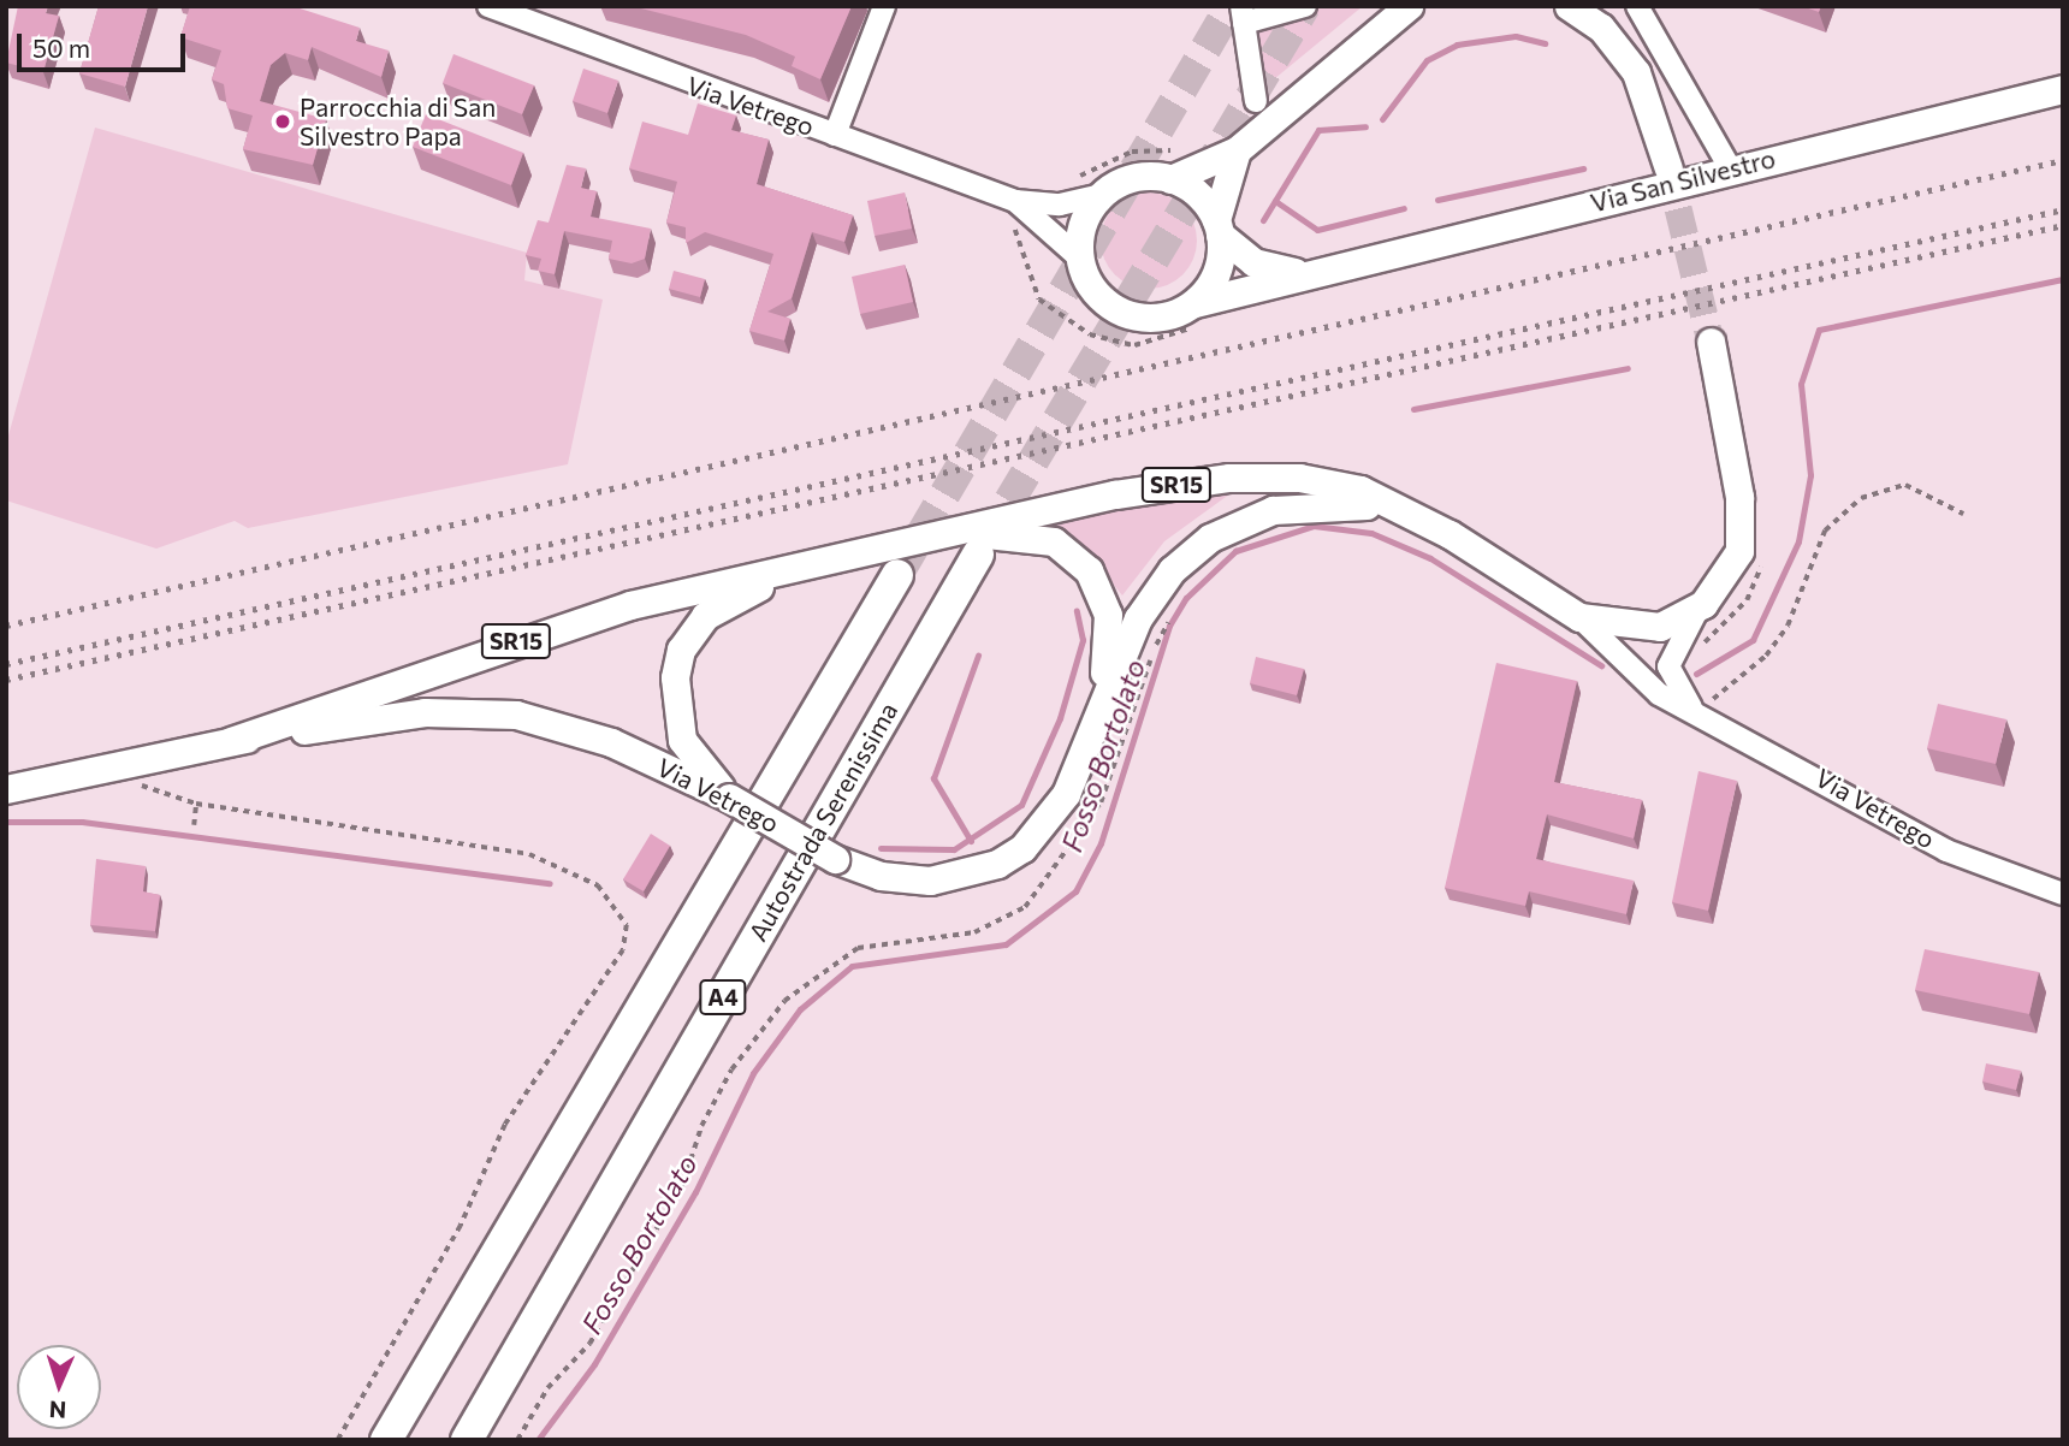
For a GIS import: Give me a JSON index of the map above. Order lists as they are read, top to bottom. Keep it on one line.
{"streets":{"highway":["Autostrada Serenissima","A4"],"main road":["Via Vetrego","Via San Silvestro","SR15"]},"crossings":[["Via Vetrego","Via San Silvestro"],["Via Vetrego","SR15"]],"water":["Fosso Bortolato"],"places":["Parrocchia di San Silvestro Papa"],"scale_bar":"50 m","north":"bottom"}
